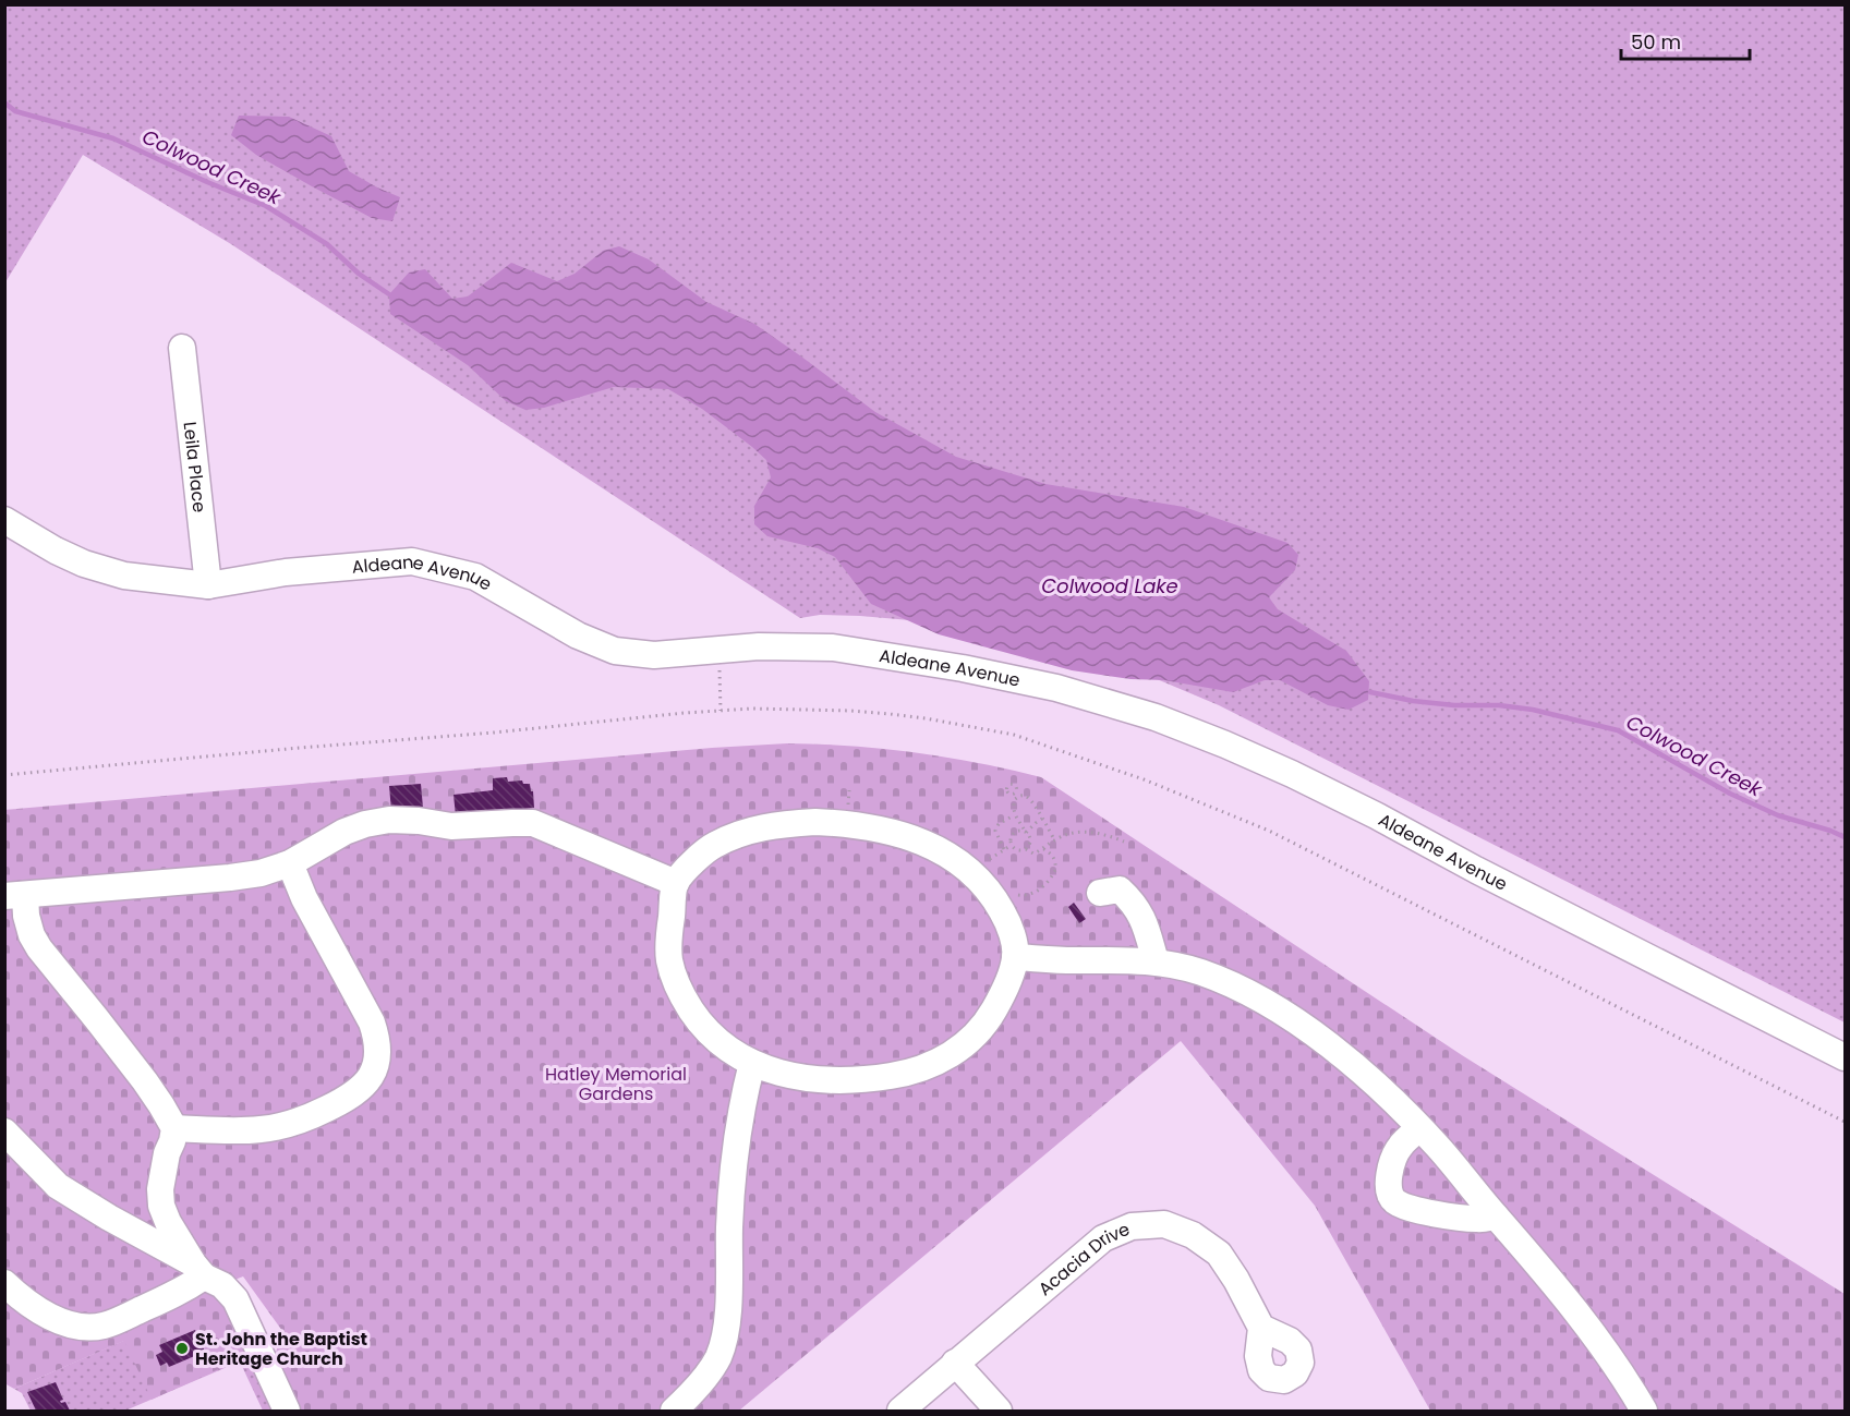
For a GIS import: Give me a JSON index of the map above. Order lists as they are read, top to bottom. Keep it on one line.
{"streets":{"street":["Leila Place","Aldeane Avenue","Acacia Drive"]},"crossings":[["Leila Place","Aldeane Avenue"]],"water":["Colwood Creek","Colwood Lake"],"parks":["Hatley Memorial Gardens"],"places":["St. John the Baptist Heritage Church"],"scale_bar":"50 m"}
